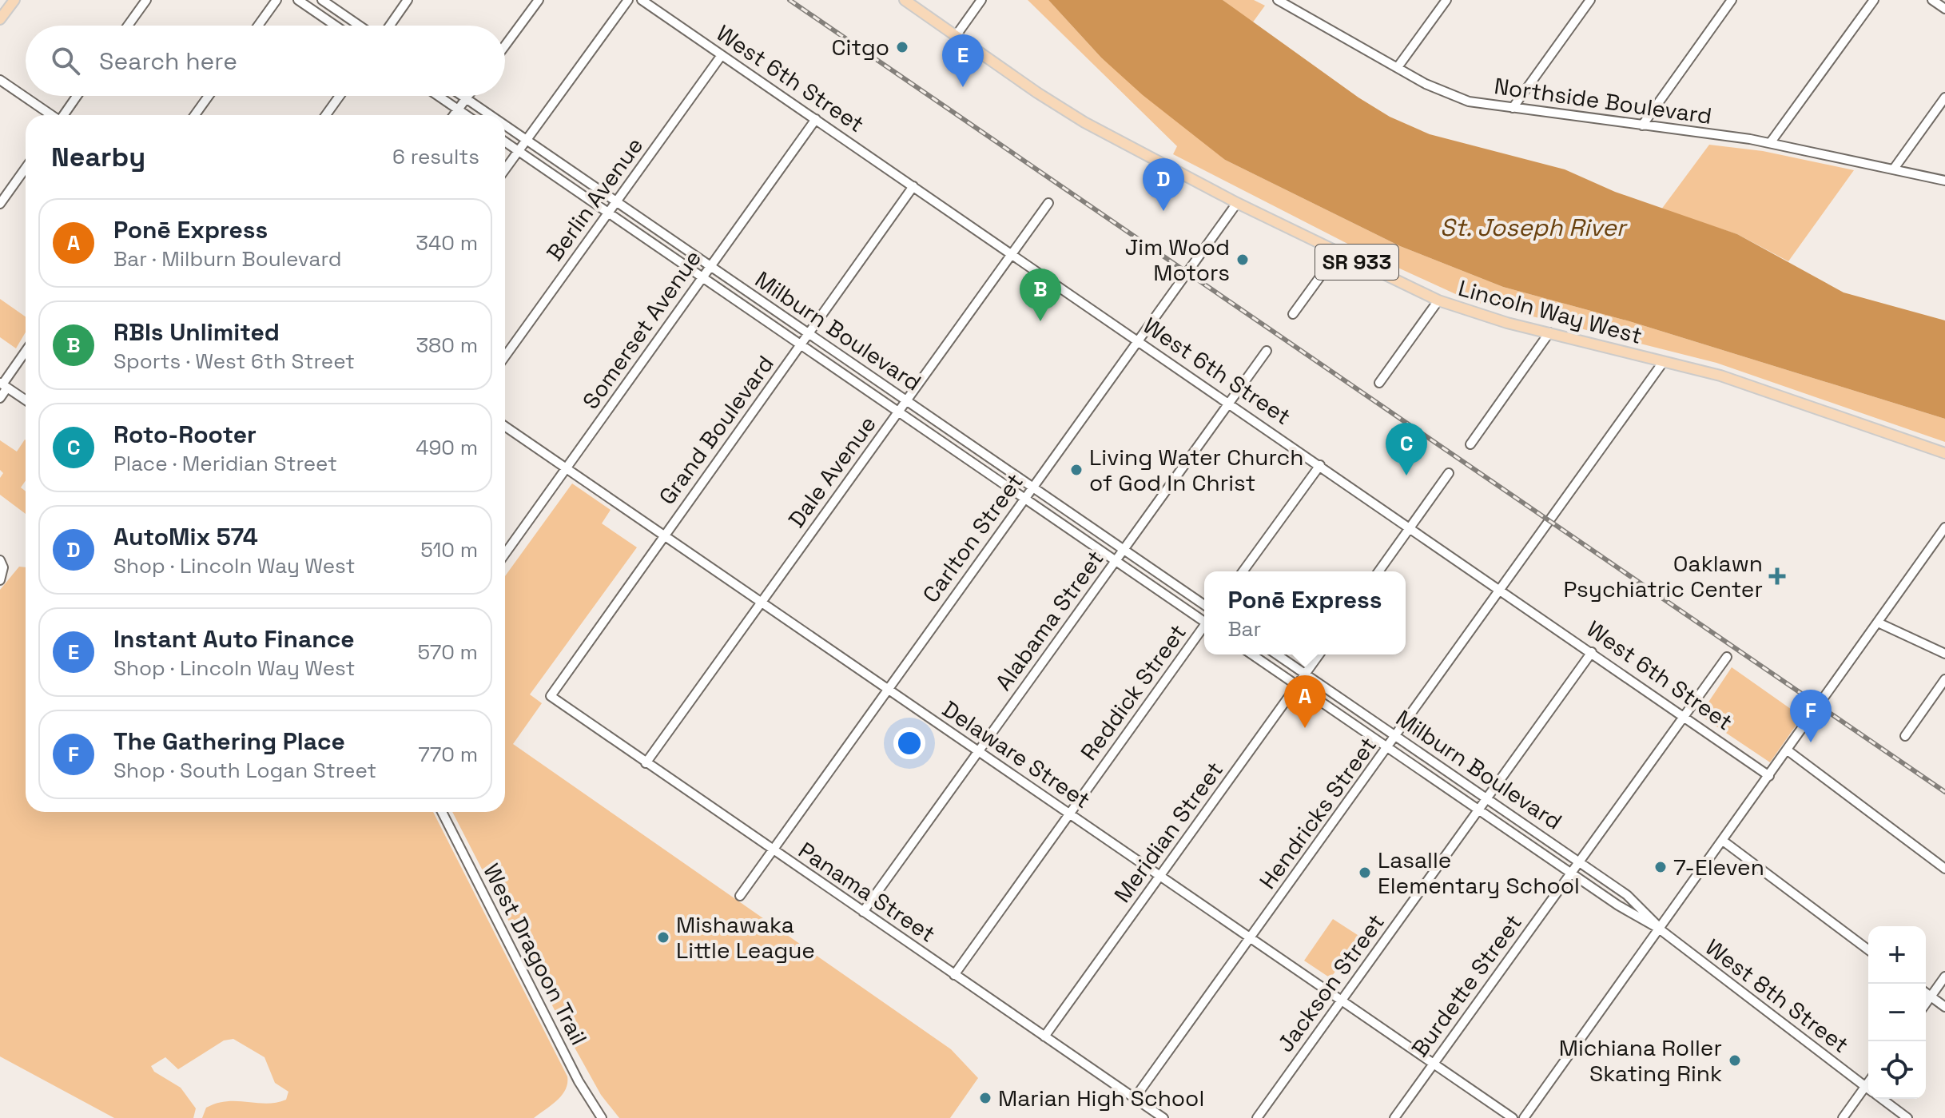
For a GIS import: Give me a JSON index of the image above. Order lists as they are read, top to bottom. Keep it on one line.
{"streets":{"main road":["SR 933","Lincoln Way West"],"street":["West 6th Street","Northside Boulevard","Berlin Avenue","Somerset Avenue","Milburn Boulevard","Grand Boulevard","Dale Avenue","Carlton Street","Alabama Street","Reddick Street","Delaware Street","Hendricks Street","Meridian Street","Panama Street","West Dragoon Trail","Jackson Street","Burdette Street","West 8th Street"]},"crossings":[["West 6th Street","Berlin Avenue"],["West 6th Street","Somerset Avenue"],["West 6th Street","Grand Boulevard"],["West 6th Street","Dale Avenue"],["West 6th Street","Carlton Street"],["West 6th Street","Alabama Street"],["West 6th Street","Hendricks Street"],["West 6th Street","Jackson Street"],["West 6th Street","Burdette Street"],["Berlin Avenue","Milburn Boulevard"],["Lincoln Way West","Carlton Street"],["Lincoln Way West","Hendricks Street"],["Somerset Avenue","Milburn Boulevard"],["Somerset Avenue","Delaware Street"],["Milburn Boulevard","Grand Boulevard"],["Milburn Boulevard","Dale Avenue"],["Milburn Boulevard","Carlton Street"],["Milburn Boulevard","Alabama Street"],["Milburn Boulevard","Hendricks Street"],["Milburn Boulevard","Meridian Street"],["Milburn Boulevard","Jackson Street"],["Milburn Boulevard","Burdette Street"],["Milburn Boulevard","West 8th Street"],["Grand Boulevard","Delaware Street"],["Grand Boulevard","Panama Street"],["Dale Avenue","Delaware Street"],["Dale Avenue","Panama Street"],["Carlton Street","Delaware Street"],["Carlton Street","Panama Street"],["Alabama Street","Delaware Street"],["Alabama Street","Panama Street"],["Reddick Street","Delaware Street"],["Reddick Street","Panama Street"],["Delaware Street","Hendricks Street"],["Delaware Street","Meridian Street"],["Delaware Street","Jackson Street"],["Delaware Street","Burdette Street"],["Hendricks Street","Panama Street"],["Meridian Street","Panama Street"]],"water":["St. Joseph River"],"places":{"other":["Citgo","Jim Wood Motors","Living Water Church of God In Christ","7-Eleven","Lasalle Elementary School","Mishawaka Little League","Michiana Roller Skating Rink","Marian High School"],"health":["Oaklawn Psychiatric Center"]},"page":{"search":"Search here","pins":["E","D","B","C","A","F"],"heading":["Nearby","6 results"],"list":[{"mark":"A","name":"Ponē Express","note":"Bar · Milburn Boulevard","value":"340 m"},{"mark":"B","name":"RBIs Unlimited","note":"Sports · West 6th Street","value":"380 m"},{"mark":"C","name":"Roto-Rooter","note":"Place · Meridian Street","value":"490 m"},{"mark":"D","name":"AutoMix 574","note":"Shop · Lincoln Way West","value":"510 m"},{"mark":"E","name":"Instant Auto Finance","note":"Shop · Lincoln Way West","value":"570 m"},{"mark":"F","name":"The Gathering Place","note":"Shop · South Logan Street","value":"770 m"}],"popup":["Ponē Express","Bar"],"map_buttons":["+","−"]}}
